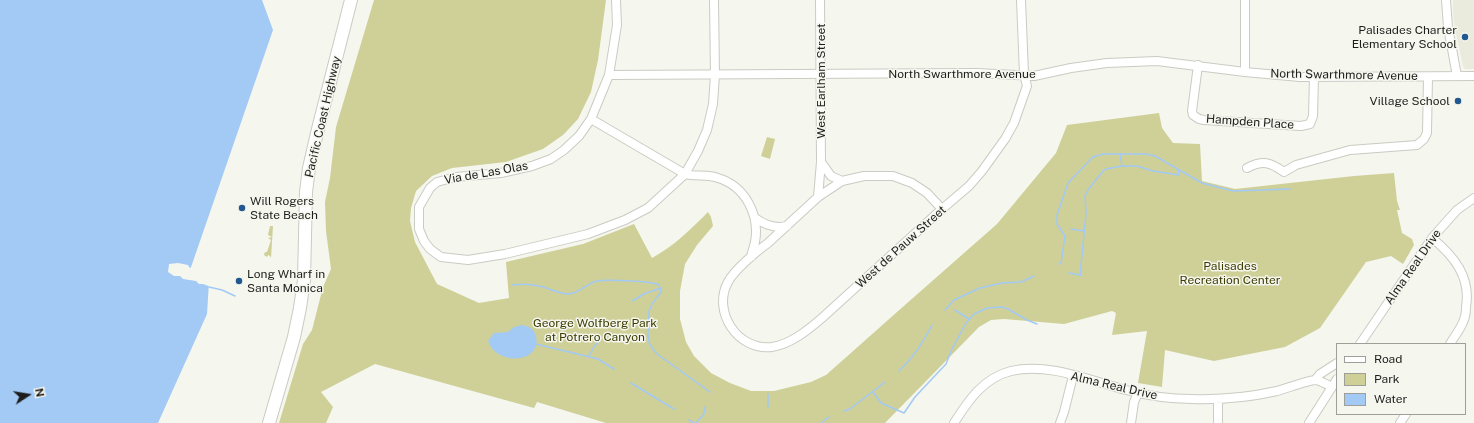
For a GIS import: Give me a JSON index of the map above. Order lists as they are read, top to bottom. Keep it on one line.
{"streets":{"highway":["Pacific Coast Highway"],"street":["North Swarthmore Avenue","West Earlham Street","Hampden Place","Via de Las Olas","West de Pauw Street","Alma Real Drive"]},"crossings":[["North Swarthmore Avenue","West Earlham Street"],["North Swarthmore Avenue","Hampden Place"],["North Swarthmore Avenue","Via de Las Olas"],["North Swarthmore Avenue","West de Pauw Street"]],"parks":["Palisades Recreation Center","George Wolfberg Park at Potrero Canyon"],"places":["Palisades Charter Elementary School","Village School","Will Rogers State Beach","Long Wharf in Santa Monica"],"legend":["Road","Park","Water"],"north":"right"}
